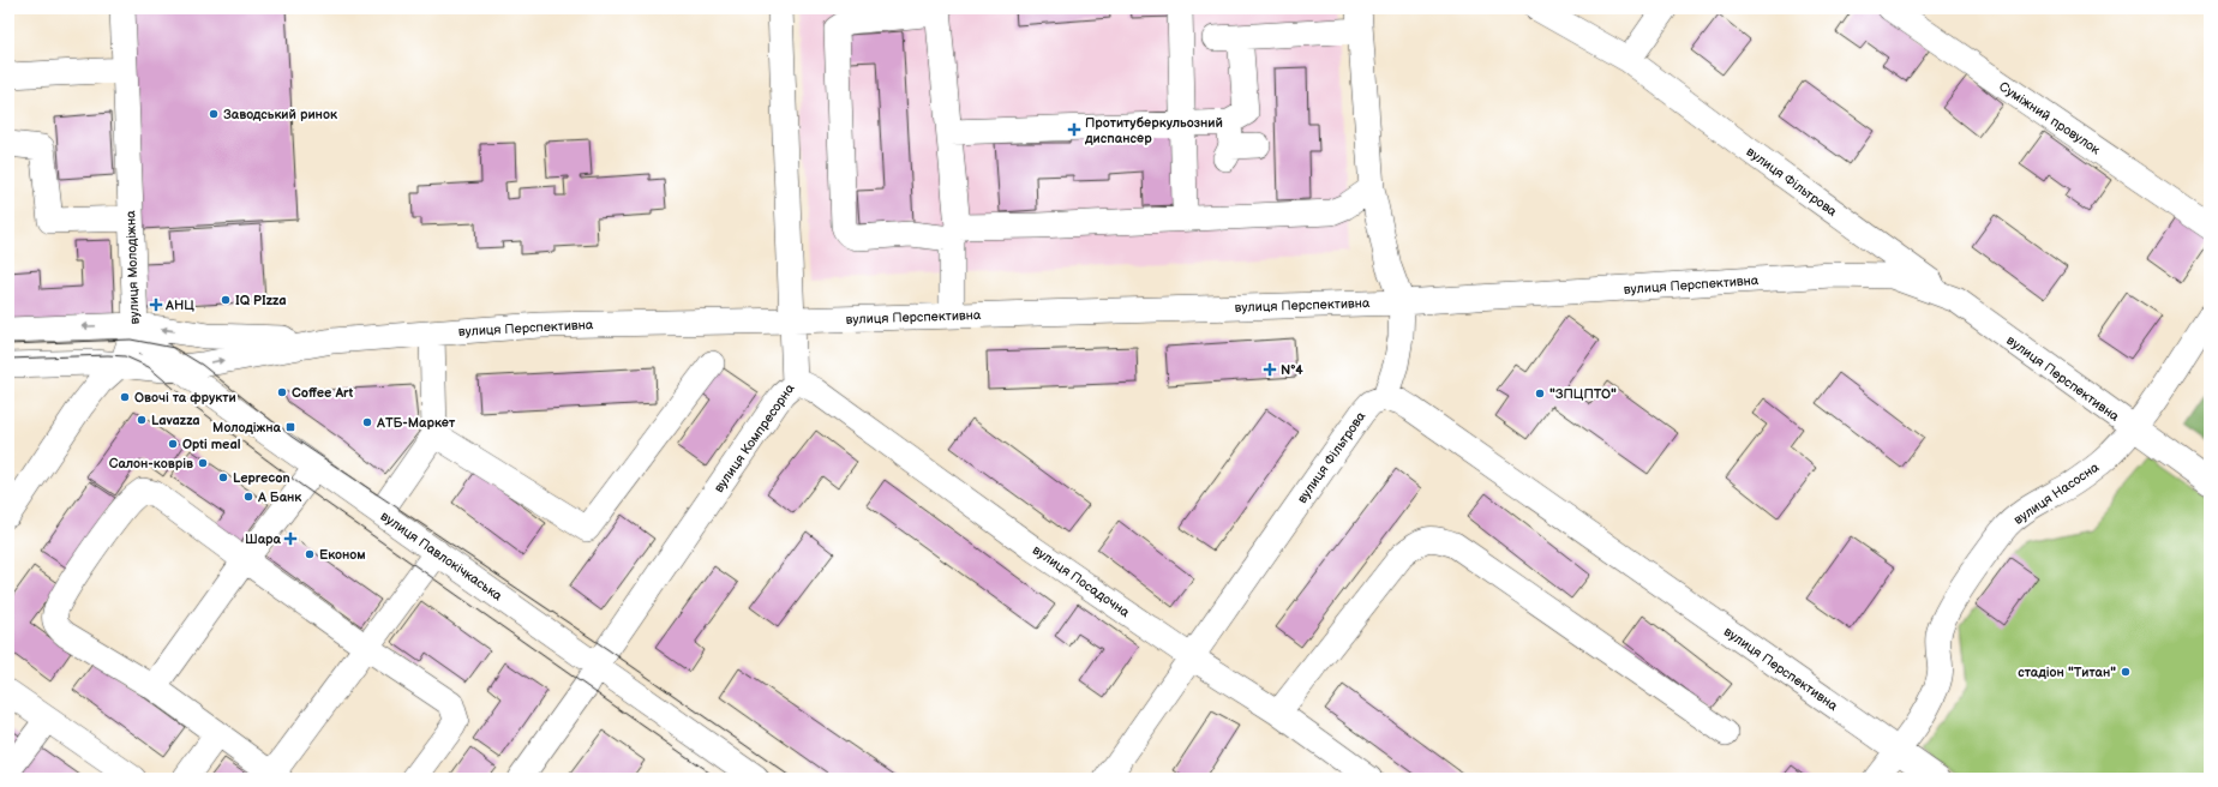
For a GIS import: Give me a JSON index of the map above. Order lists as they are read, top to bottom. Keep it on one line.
{"streets":{"street":["Суміжний провулок","вулиця Фільтрова","вулиця Молодіжна","вулиця Перспективна","вулиця Компресорна","вулиця Насосна","вулиця Павлокічкаська","вулиця Посадочна"]},"crossings":[["вулиця Фільтрова","вулиця Перспективна"],["вулиця Фільтрова","вулиця Посадочна"],["вулиця Молодіжна","вулиця Перспективна"],["вулиця Молодіжна","вулиця Павлокічкаська"],["вулиця Перспективна","вулиця Компресорна"],["вулиця Перспективна","вулиця Насосна"],["вулиця Перспективна","вулиця Павлокічкаська"],["вулиця Компресорна","вулиця Павлокічкаська"],["вулиця Компресорна","вулиця Посадочна"]],"places":{"other":["Заводський ринок","IQ PIzza","Coffee Art","\"ЗПЦПТО\"","Овочі та фрукти","Lavazza","АТБ-Маркет","Opti meal","Салон-коврів","Leprecon","А Банк","Економ","стадіон \"Титан\""],"health":["Протитуберкульозний диспансер","АНЦ","N°4","Шара"],"transit":["Молодіжна"]}}
